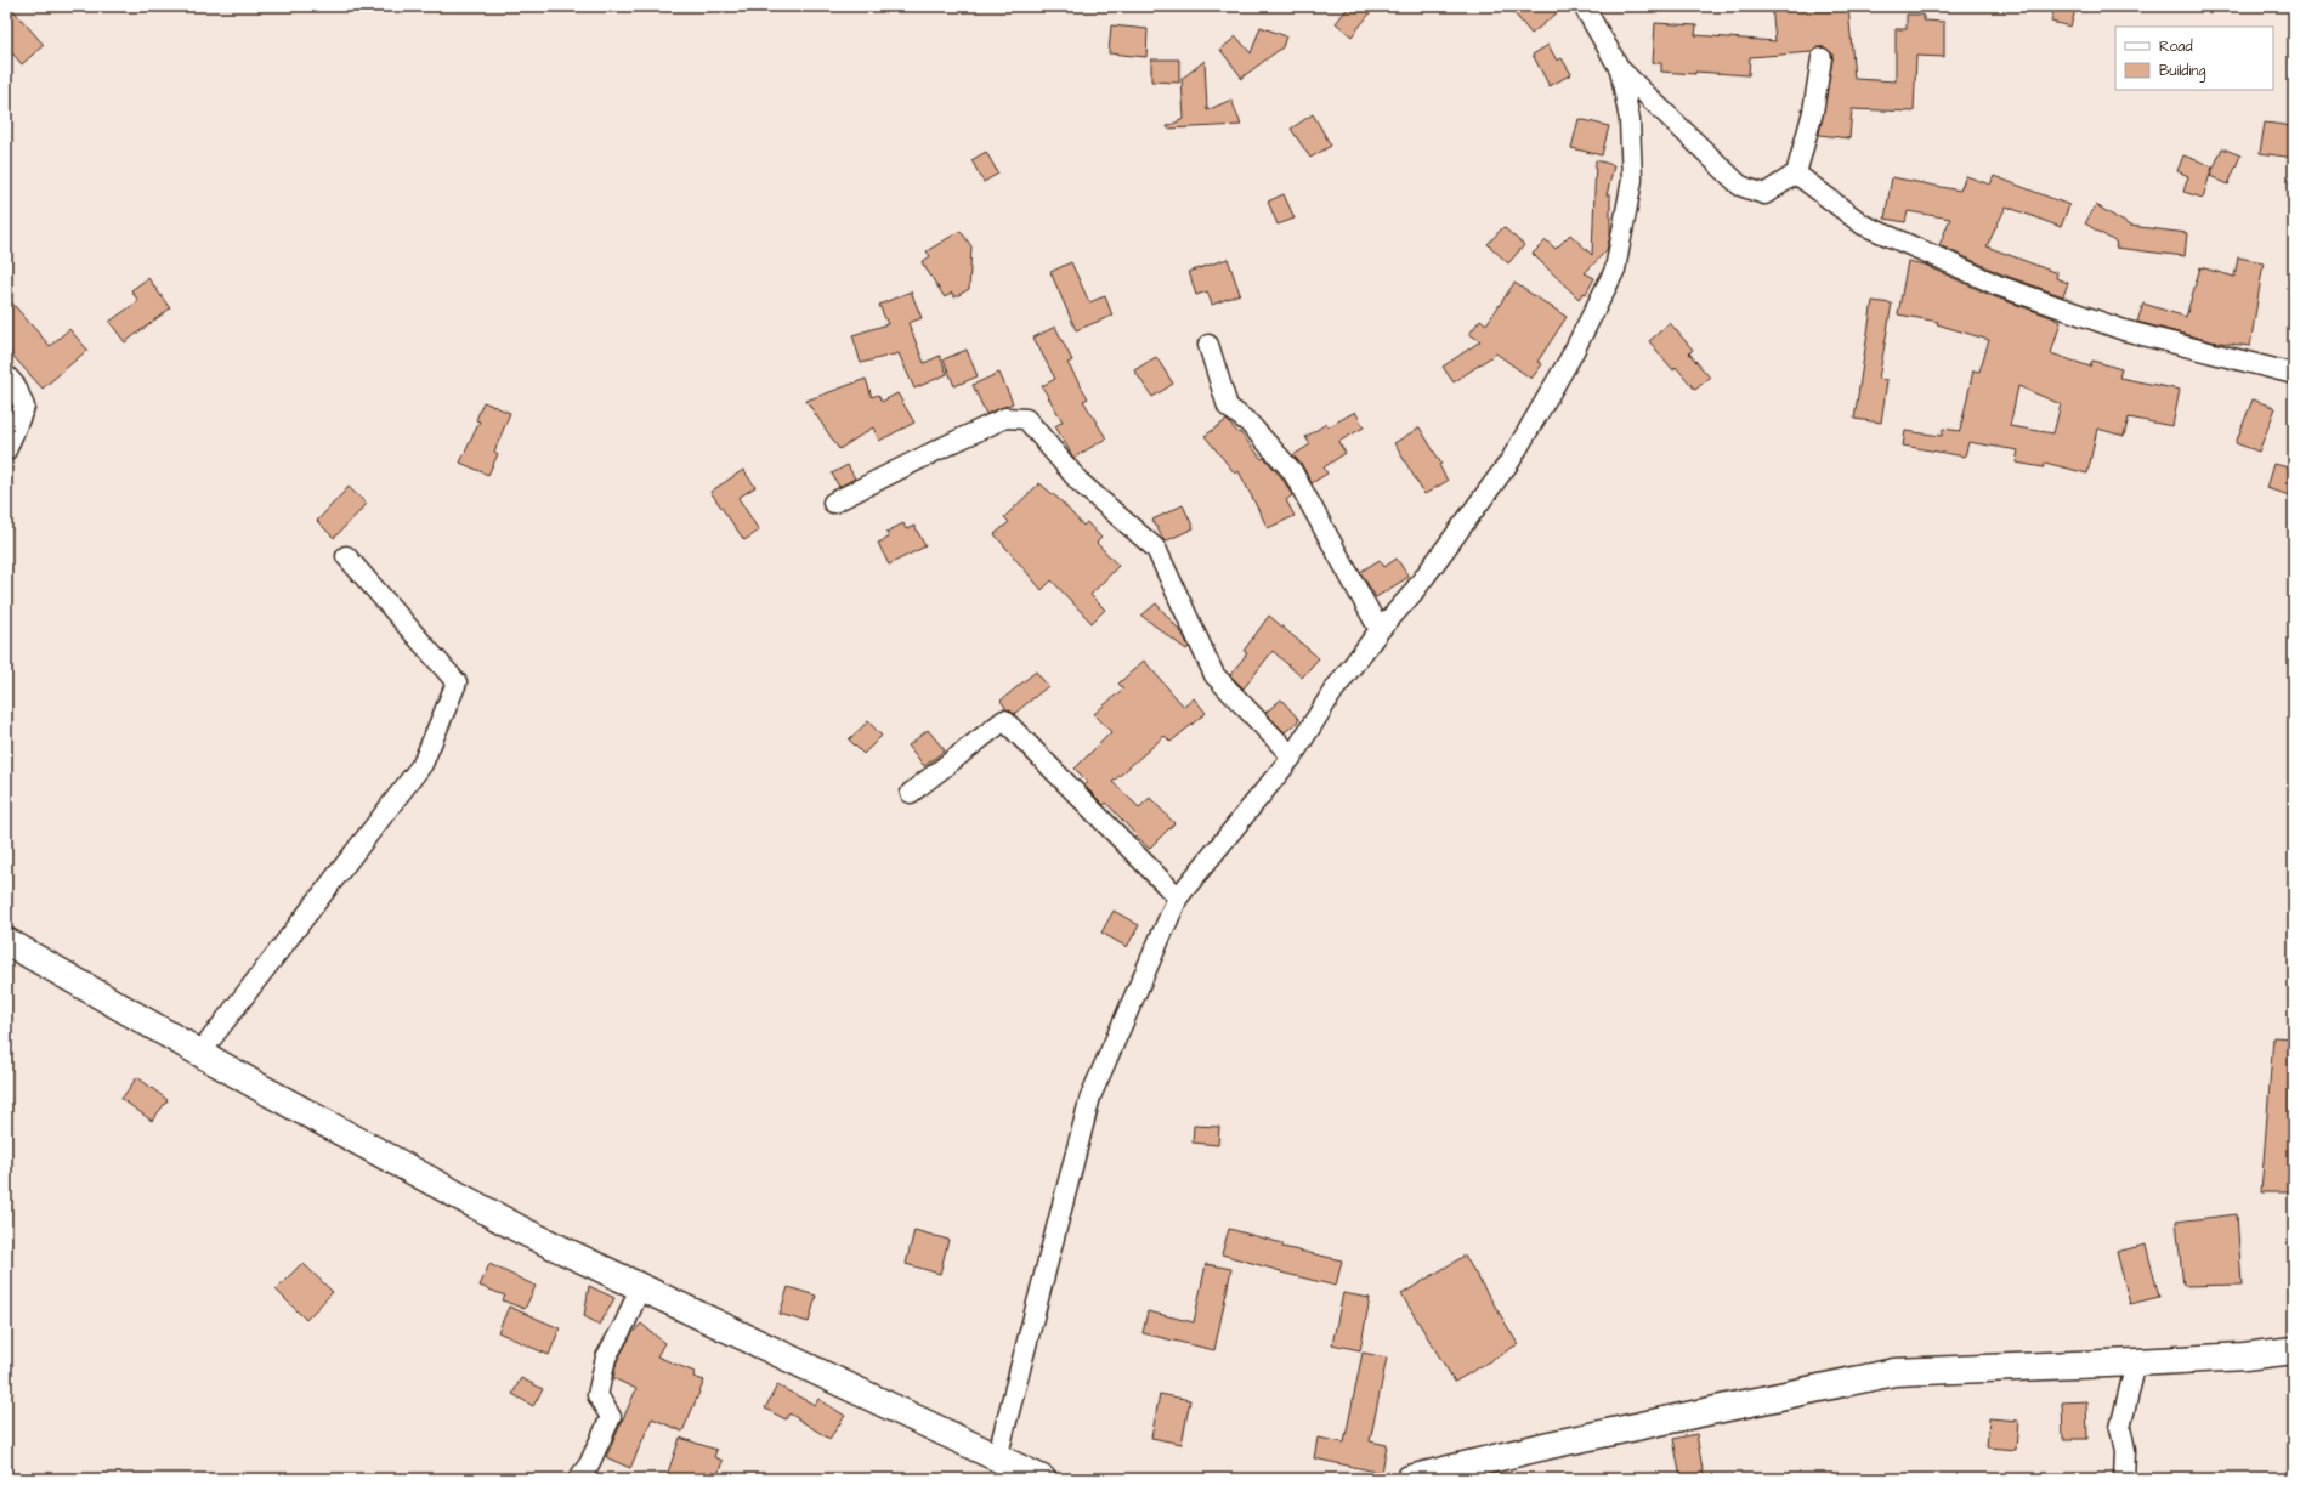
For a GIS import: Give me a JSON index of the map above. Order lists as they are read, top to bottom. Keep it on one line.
{"legend":["Road","Building"]}
